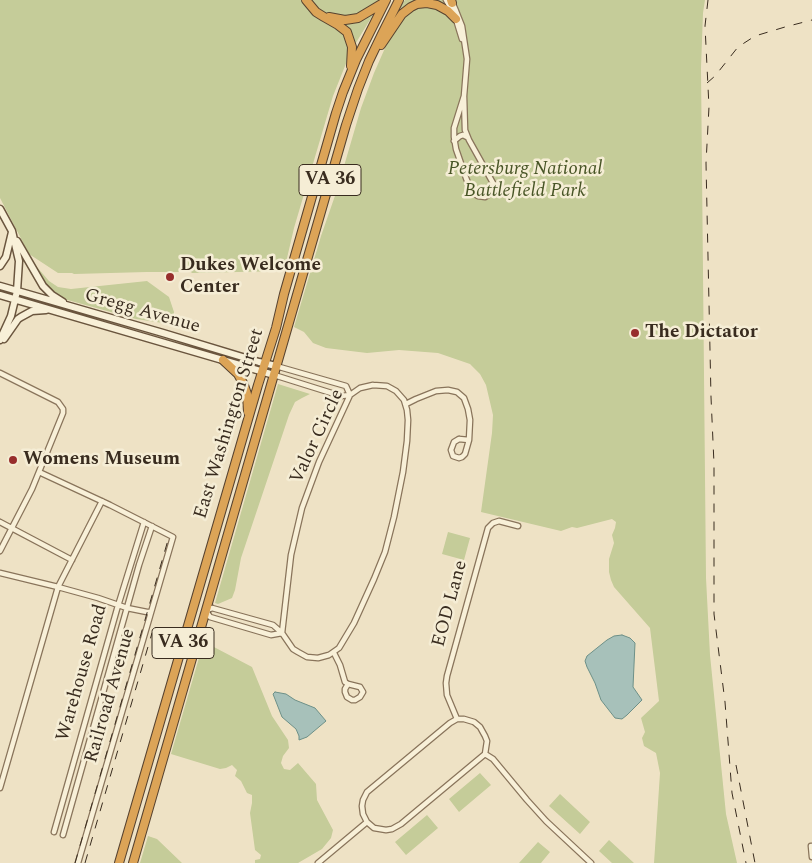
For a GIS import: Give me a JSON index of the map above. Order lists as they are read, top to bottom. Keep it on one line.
{"streets":{"highway":["VA 36","East Washington Street"],"street":["Gregg Avenue","Valor Circle","EOD Lane","Warehouse Road","Railroad Avenue"]},"crossings":[["Gregg Avenue","East Washington Street"],["Warehouse Road","Railroad Avenue"]],"parks":["Petersburg National Battlefield Park"],"places":["Dukes Welcome Center","The Dictator","Womens Museum"]}
